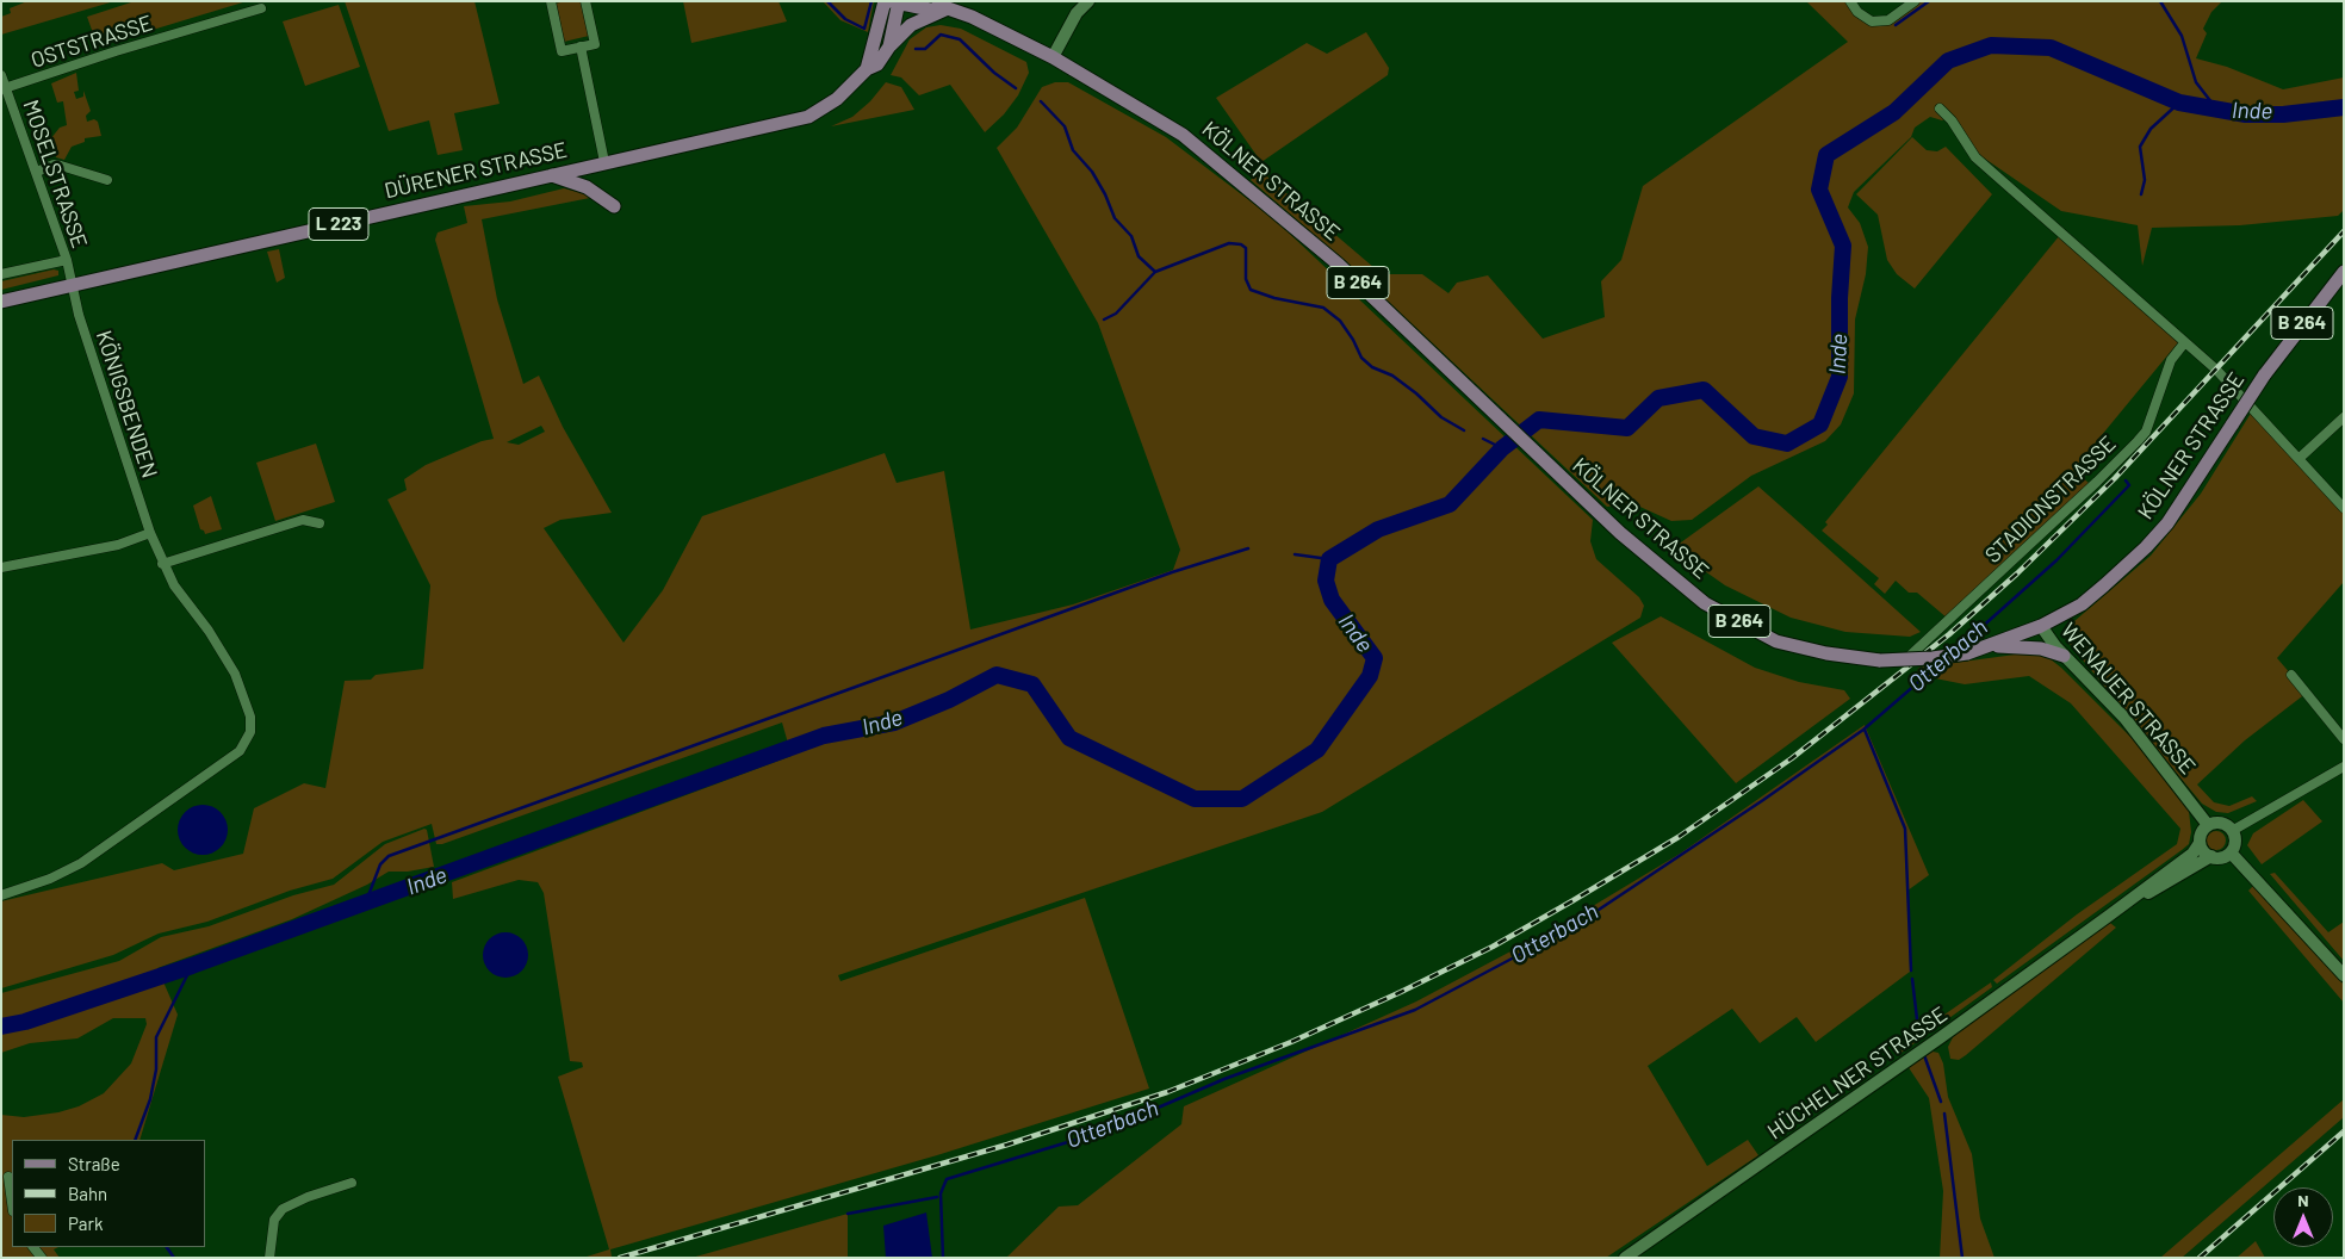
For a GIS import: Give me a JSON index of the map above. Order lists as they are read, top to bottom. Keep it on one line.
{"streets":{"main road":["DÜRENER STRASSE","KÖLNER STRASSE","L 223","B 264"],"street":["OSTSTRASSE","MOSELSTRASSE","KÖNIGSBENDEN","STADIONSTRASSE","WENAUER STRASSE","HÜCHELNER STRASSE"]},"crossings":[["OSTSTRASSE","MOSELSTRASSE"],["DÜRENER STRASSE","MOSELSTRASSE"],["DÜRENER STRASSE","B 264"],["DÜRENER STRASSE","KÖNIGSBENDEN"],["MOSELSTRASSE","KÖNIGSBENDEN"],["KÖLNER STRASSE","B 264"],["KÖLNER STRASSE","WENAUER STRASSE"],["WENAUER STRASSE","HÜCHELNER STRASSE"]],"water":["Inde","Otterbach"],"legend":["Straße","Bahn","Park"],"north":"top"}
